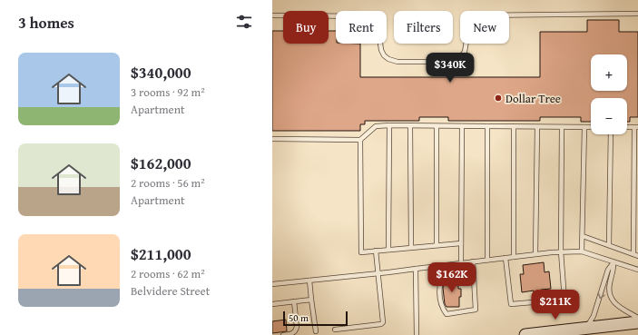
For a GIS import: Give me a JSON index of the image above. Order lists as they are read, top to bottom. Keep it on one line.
{"places":["Dollar Tree"],"scale_bar":"50 m","page":{"heading":"3 homes","chip":["Buy","Rent","Filters","New"],"list":[{"name":"$340,000","note":"3 rooms · 92 m² · Apartment"},{"name":"$162,000","note":"2 rooms · 56 m² · Apartment"},{"name":"$211,000","note":"2 rooms · 62 m² · Belvidere Street"}],"price":["$340K","$162K","$211K"],"map_buttons":["+","−"],"scale":"50 m"}}
